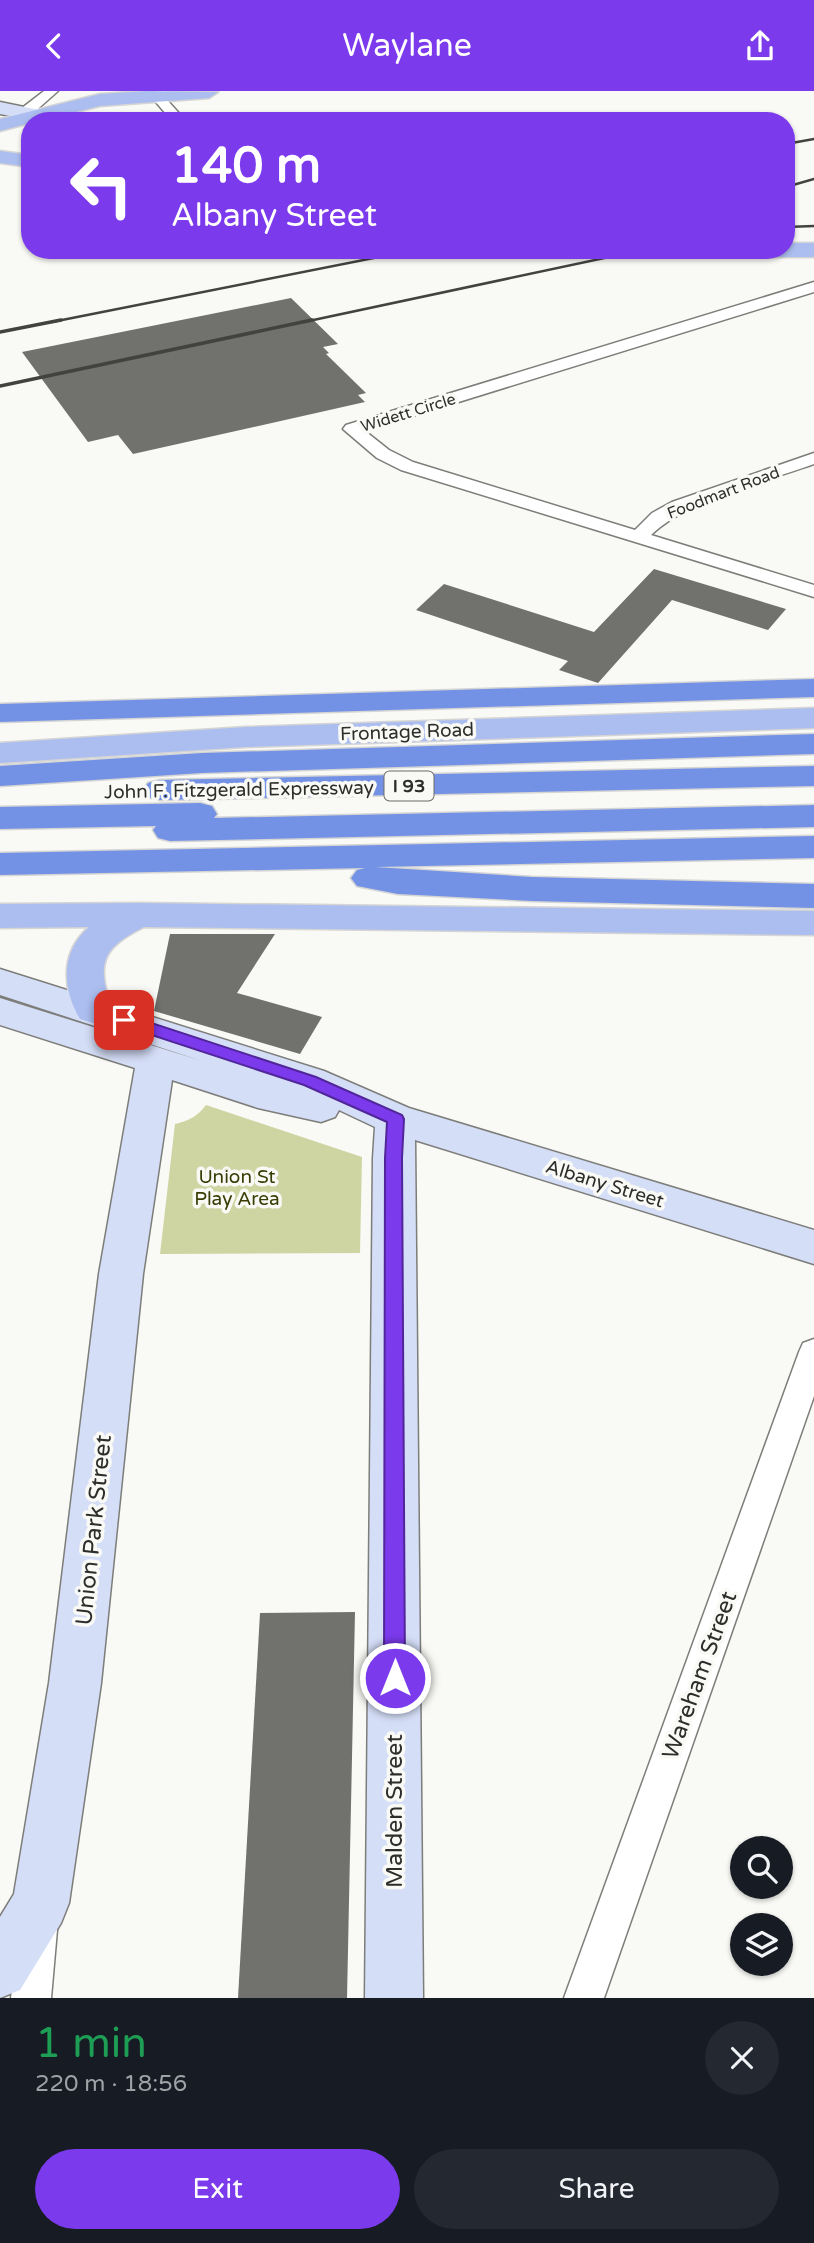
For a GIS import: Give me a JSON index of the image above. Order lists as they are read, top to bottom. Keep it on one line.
{"streets":{"highway":["I 93","John F. Fitzgerald Expressway"],"main road":["Frontage Road","Albany Street","Union Park Street","Malden Street"],"street":["Widett Circle","Foodmart Road","Wareham Street"]},"crossings":[["Widett Circle","Foodmart Road"],["Albany Street","Union Park Street"],["Albany Street","Malden Street"]],"parks":["Union St Play Area"],"page":{"header":"Waylane","turn":["140 m","Albany Street"],"heading":["1 min","220 m · 18:56"],"buttons":["Exit","Share"]}}
